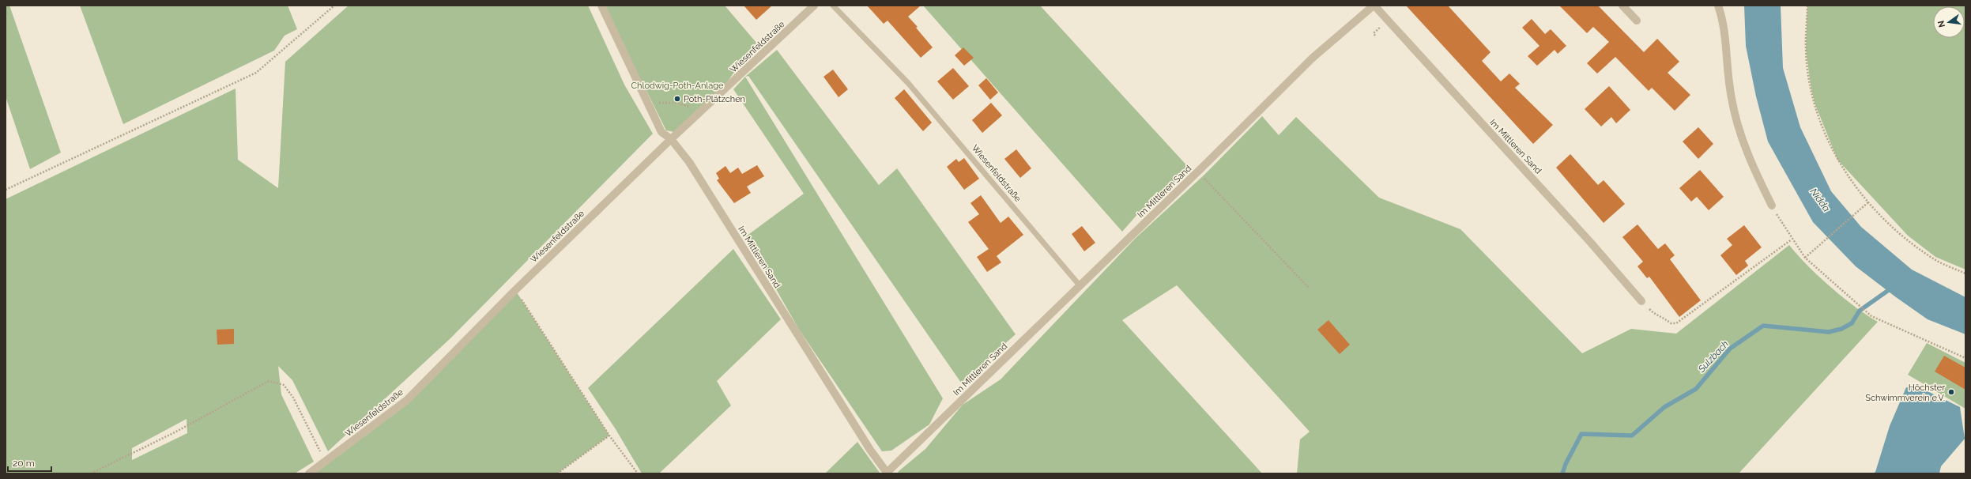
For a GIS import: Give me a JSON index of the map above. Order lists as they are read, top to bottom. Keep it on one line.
{"streets":{"street":["Wiesenfeldstraße","Im Mittleren Sand"]},"crossings":[["Wiesenfeldstraße","Im Mittleren Sand"]],"water":["Nidda","Sulzbach"],"parks":["Chlodwig-Poth-Anlage"],"places":["Poth-Plätzchen","Höchster Schwimmverein e.V."],"scale_bar":"20 m","north":"left"}
